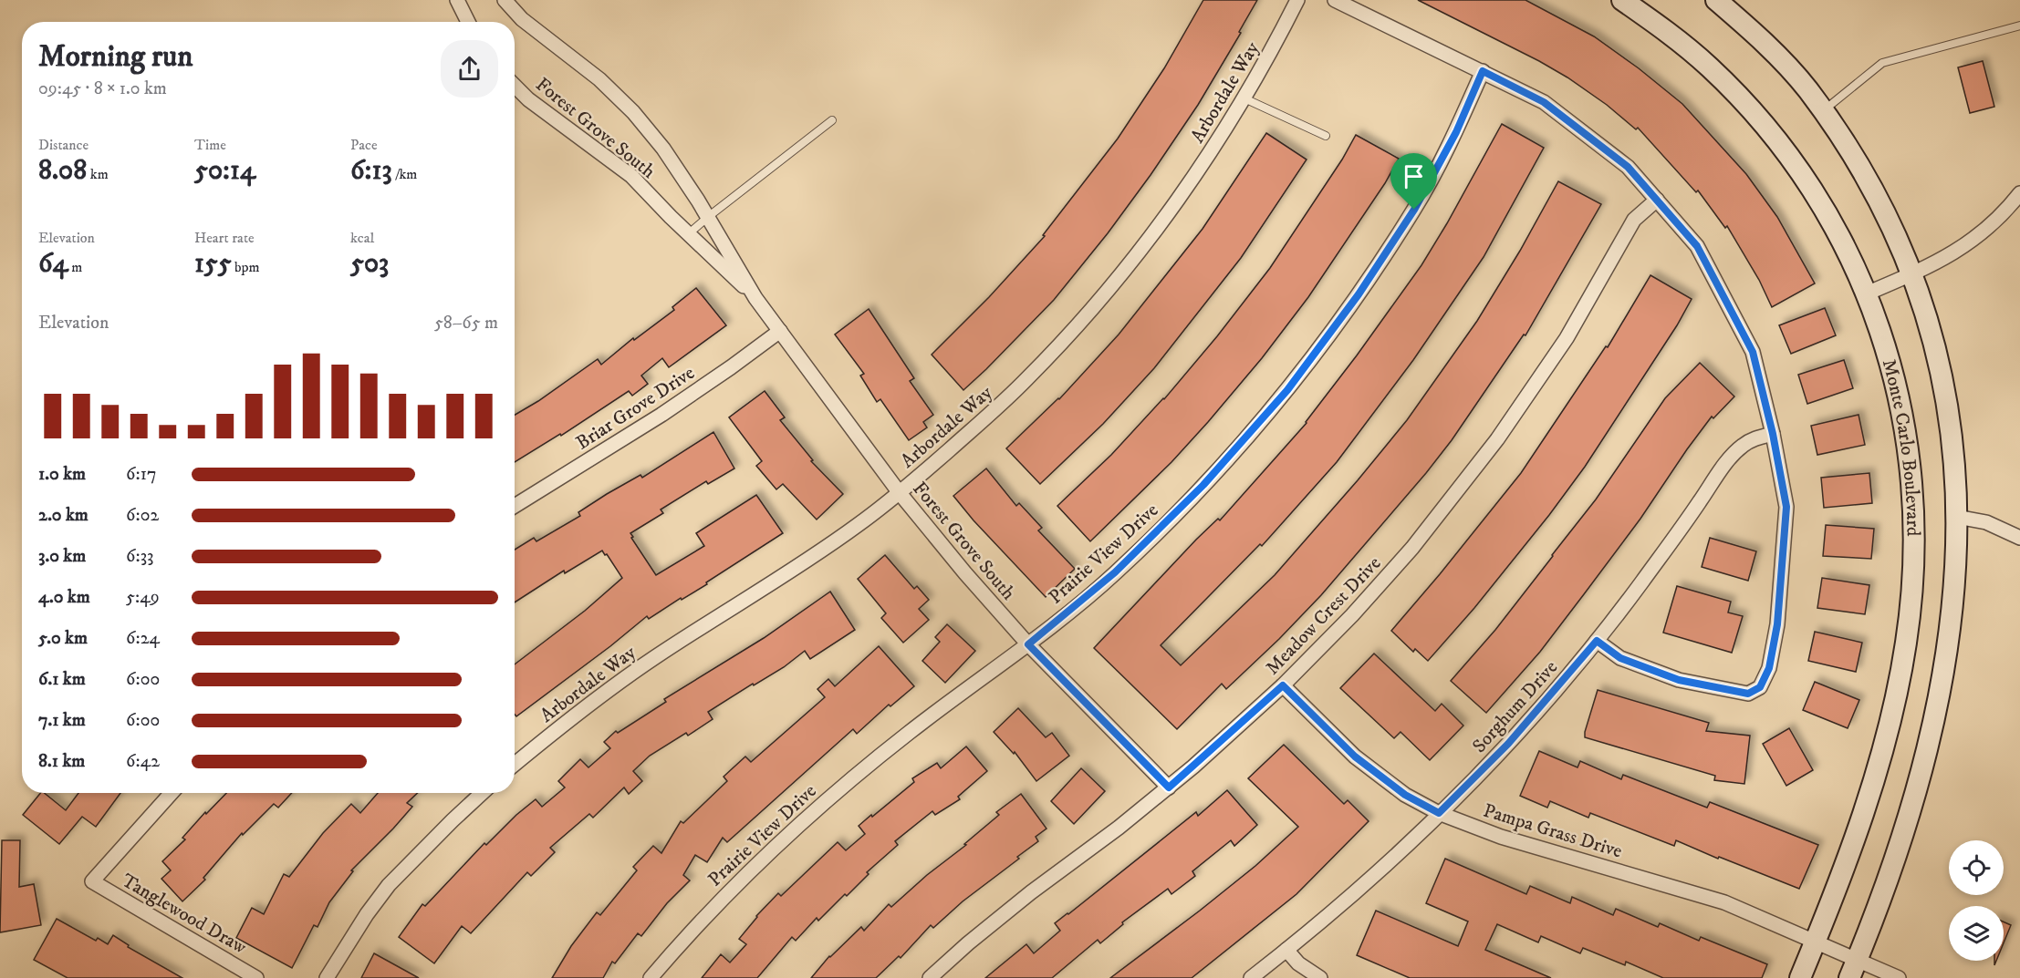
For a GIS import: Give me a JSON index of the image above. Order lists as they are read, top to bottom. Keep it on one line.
{"streets":{"main road":["Monte Carlo Boulevard"],"street":["Arbordale Way","Forest Grove South","Briar Grove Drive","Prairie View Drive","Meadow Crest Drive","Sorghum Drive","Pampa Grass Drive","Tanglewood Draw"]},"crossings":[["Arbordale Way","Forest Grove South"],["Forest Grove South","Briar Grove Drive"],["Forest Grove South","Prairie View Drive"],["Forest Grove South","Meadow Crest Drive"],["Monte Carlo Boulevard","Pampa Grass Drive"],["Meadow Crest Drive","Pampa Grass Drive"],["Sorghum Drive","Pampa Grass Drive"]],"page":{"heading":["Morning run","09:45 · 8 × 1.0 km"],"stats":[["Distance","8.08 km"],["Time","50:14"],["Pace","6:13 /km"],["Elevation","64 m"],["Heart rate","155 bpm"],["kcal","503"]],"chart":["Elevation","58–65 m"],"list":[{"name":"1.0 km","note":"6:17"},{"name":"2.0 km","note":"6:02"},{"name":"3.0 km","note":"6:33"},{"name":"4.0 km","note":"5:49"},{"name":"5.0 km","note":"6:24"},{"name":"6.1 km","note":"6:00"},{"name":"7.1 km","note":"6:00"},{"name":"8.1 km","note":"6:42"}]}}
